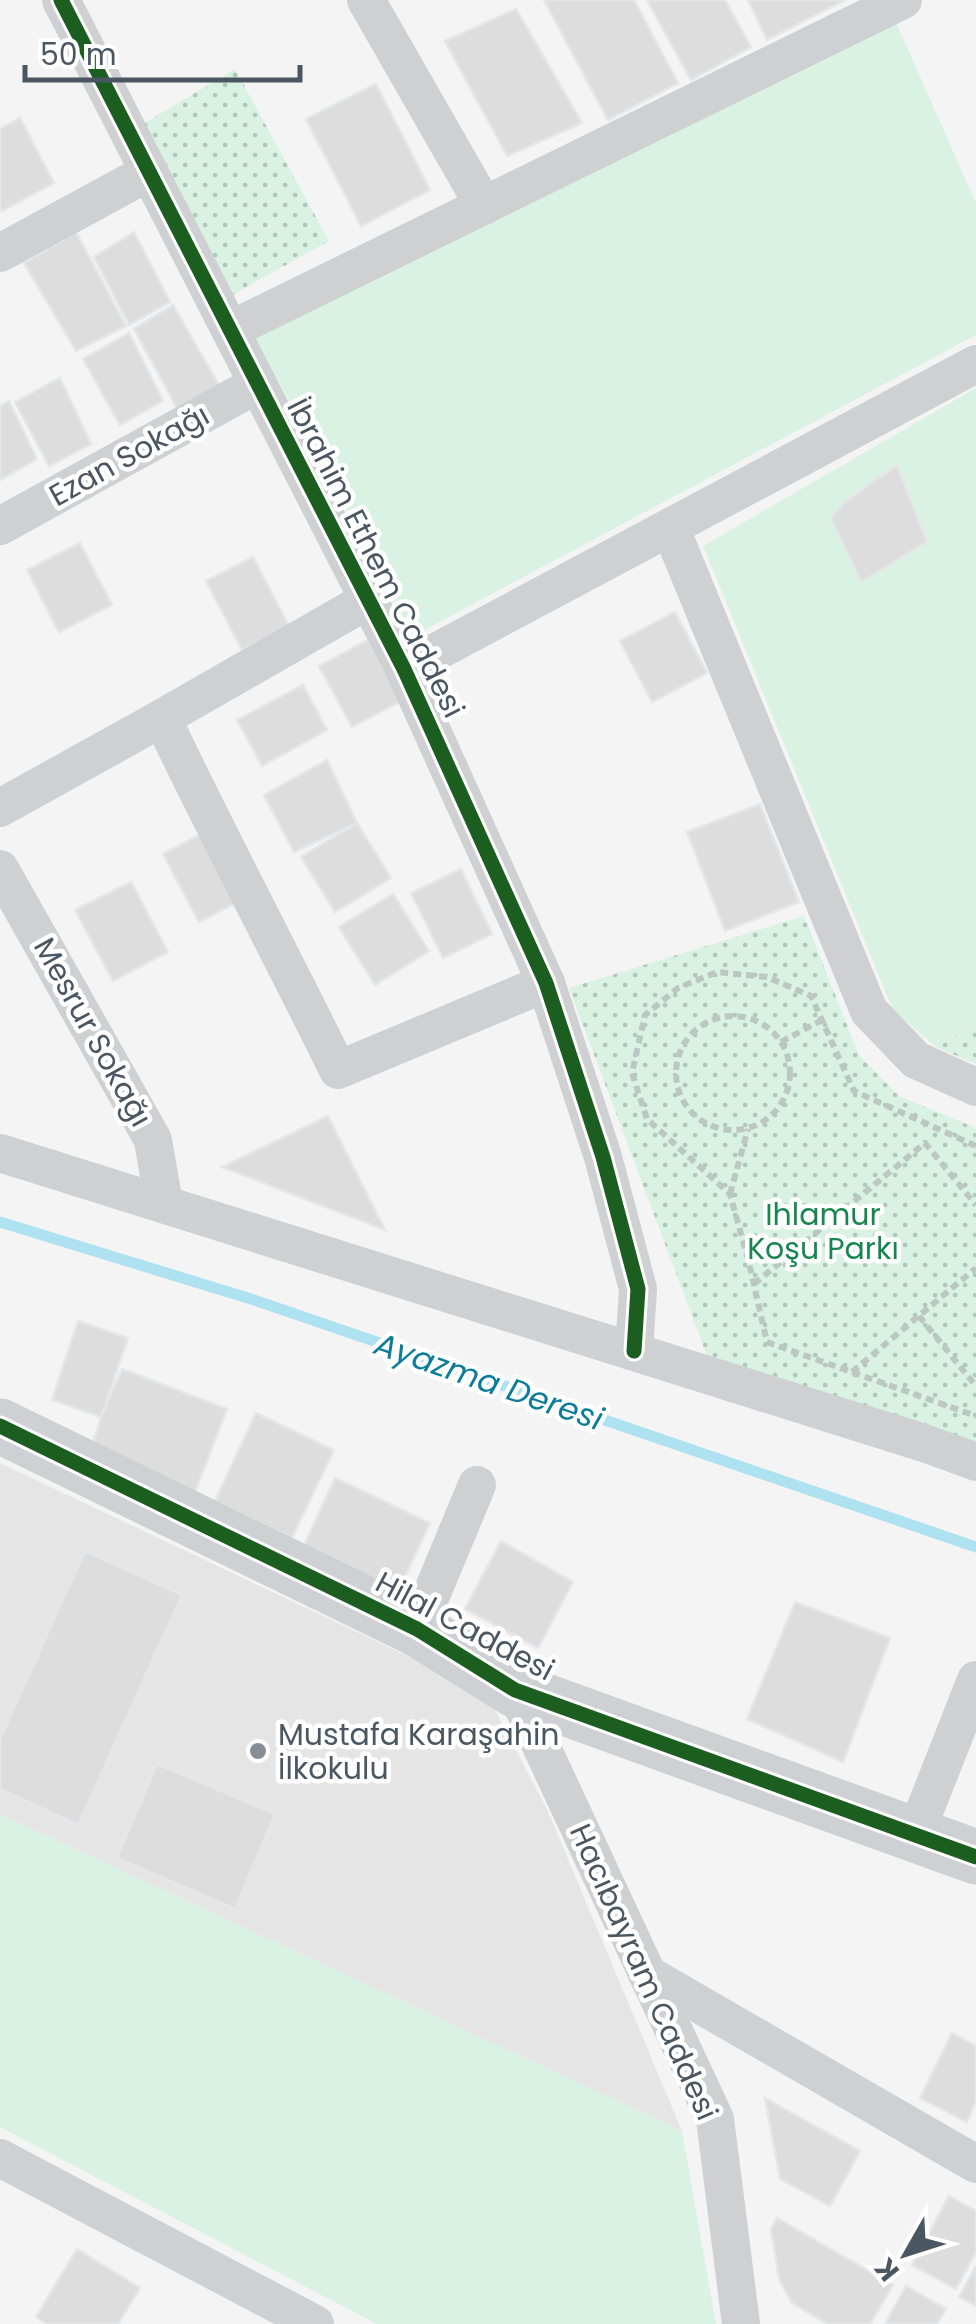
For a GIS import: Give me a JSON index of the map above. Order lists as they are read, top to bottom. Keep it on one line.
{"streets":{"street":["Ezan Sokağı","İbrahim Ethem Caddesi","Mesrur Sokağı","Hilal Caddesi","Hacıbayram Caddesi"]},"crossings":[["Ezan Sokağı","İbrahim Ethem Caddesi"],["Hilal Caddesi","Hacıbayram Caddesi"]],"water":["Ayazma Deresi"],"parks":["Ihlamur Koşu Parkı"],"places":["Mustafa Karaşahin İlkokulu"],"scale_bar":"50 m","north":"bottom left"}
